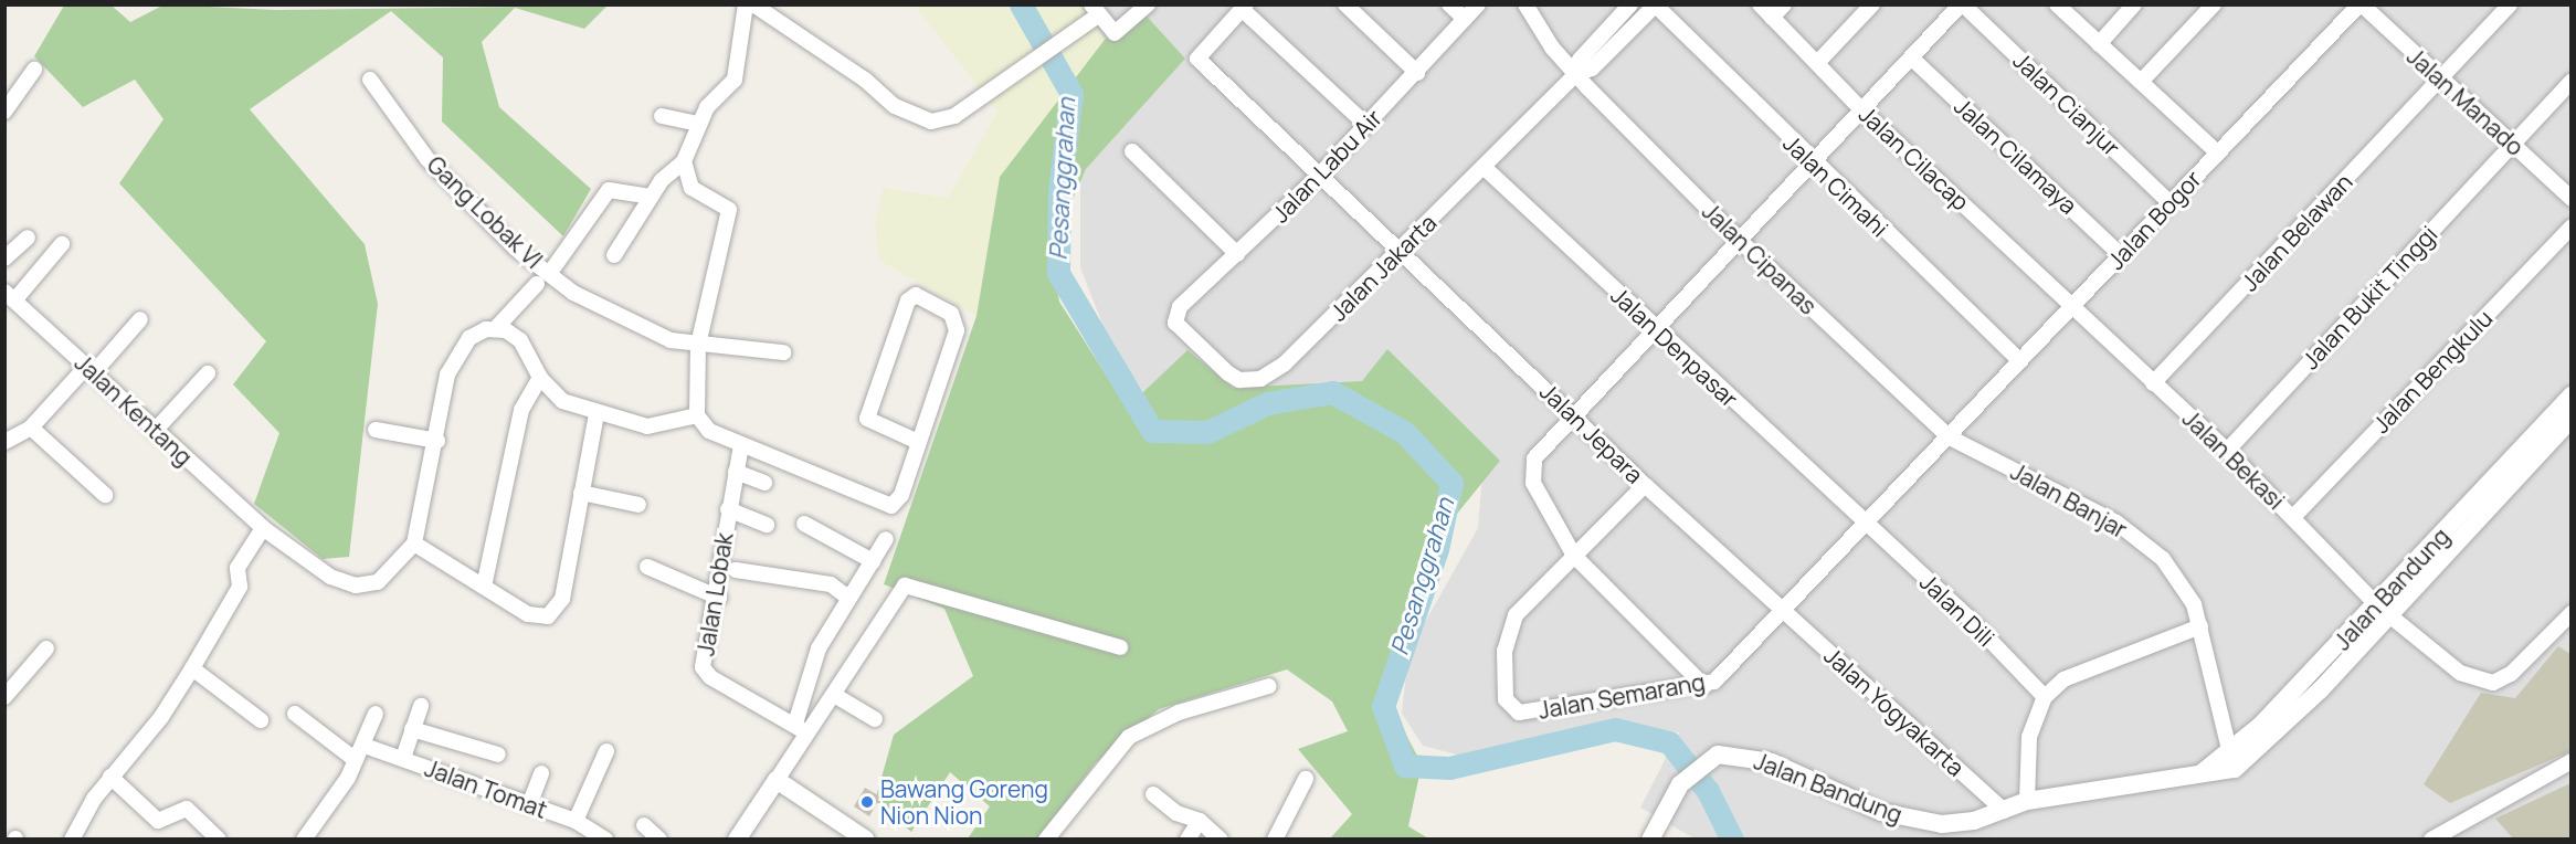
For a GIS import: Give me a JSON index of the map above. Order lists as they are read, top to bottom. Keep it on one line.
{"streets":{"street":["Jalan Manado","Jalan Cianjur","Jalan Cilamaya","Jalan Cilacap","Jalan Labu Air","Jalan Cimahi","Gang Lobak VI","Jalan Bogor","Jalan Belawan","Jalan Cipanas","Jalan Jakarta","Jalan Bukit Tinggi","Jalan Denpasar","Jalan Bengkulu","Jalan Kentang","Jalan Jepara","Jalan Bekasi","Jalan Banjar","Jalan Bandung","Jalan Lobak","Jalan Dili","Jalan Semarang","Jalan Yogyakarta","Jalan Tomat"]},"crossings":[["Jalan Manado","Jalan Bogor"],["Jalan Manado","Jalan Belawan"],["Jalan Manado","Jalan Bukit Tinggi"],["Jalan Cianjur","Jalan Bogor"],["Jalan Cilamaya","Jalan Bogor"],["Jalan Cilacap","Jalan Bogor"],["Jalan Cilacap","Jalan Bekasi"],["Jalan Labu Air","Jalan Jakarta"],["Jalan Labu Air","Jalan Jepara"],["Jalan Cimahi","Jalan Bogor"],["Jalan Cimahi","Jalan Jakarta"],["Jalan Bogor","Jalan Cipanas"],["Jalan Bogor","Jalan Bekasi"],["Jalan Bogor","Jalan Banjar"],["Jalan Bogor","Jalan Semarang"],["Jalan Belawan","Jalan Bekasi"],["Jalan Cipanas","Jalan Jakarta"],["Jalan Cipanas","Jalan Banjar"],["Jalan Cipanas","Jalan Semarang"],["Jalan Jakarta","Jalan Denpasar"],["Jalan Jakarta","Jalan Jepara"],["Jalan Bukit Tinggi","Jalan Bekasi"],["Jalan Denpasar","Jalan Dili"],["Jalan Denpasar","Jalan Semarang"],["Jalan Bengkulu","Jalan Bekasi"],["Jalan Jepara","Jalan Semarang"],["Jalan Jepara","Jalan Yogyakarta"],["Jalan Bekasi","Jalan Bandung"],["Jalan Banjar","Jalan Bandung"],["Jalan Banjar","Jalan Semarang"],["Jalan Bandung","Jalan Yogyakarta"],["Jalan Dili","Jalan Semarang"],["Jalan Semarang","Jalan Yogyakarta"]],"water":["Pesanggrahan"],"places":["Bawang Goreng Nion Nion"]}
